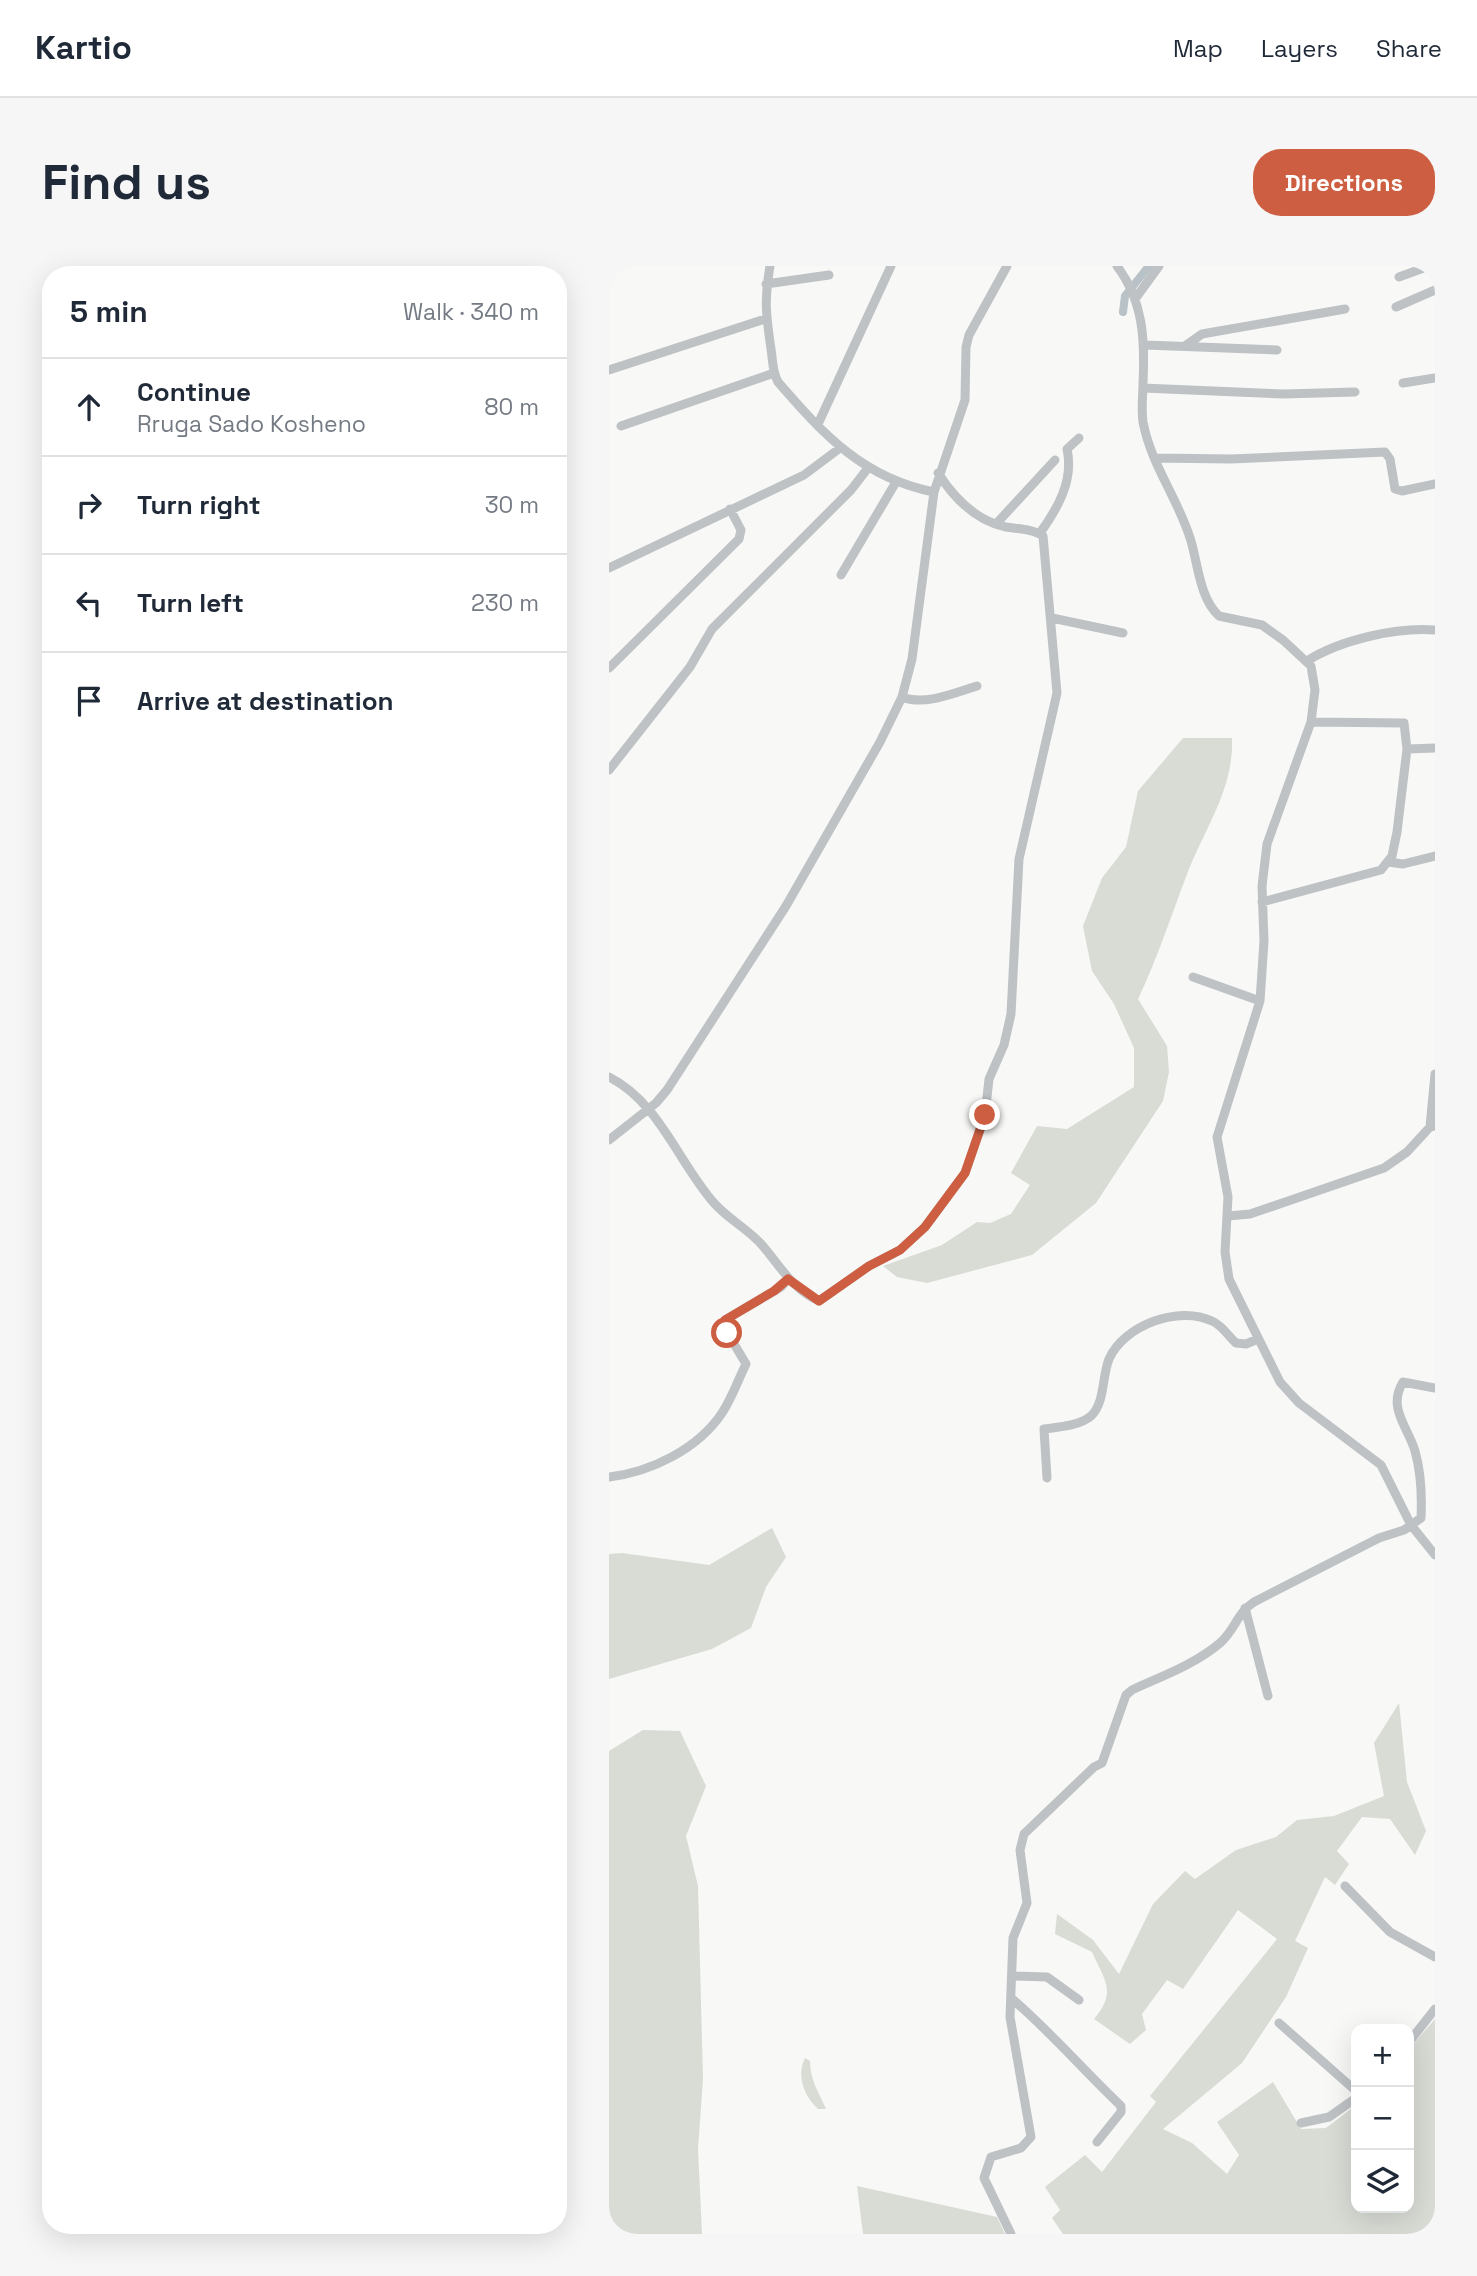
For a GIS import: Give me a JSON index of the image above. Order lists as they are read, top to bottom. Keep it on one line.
{"page":{"header":"Kartio","nav":["Map","Layers","Share"],"buttons":"Directions","title":"Find us","heading":["5 min","Walk · 340 m"],"list":[["Continue","Rruga Sado Kosheno","80 m"],["Turn right","30 m"],["Turn left","230 m"],"Arrive at destination"],"map_buttons":["+","−"]}}
